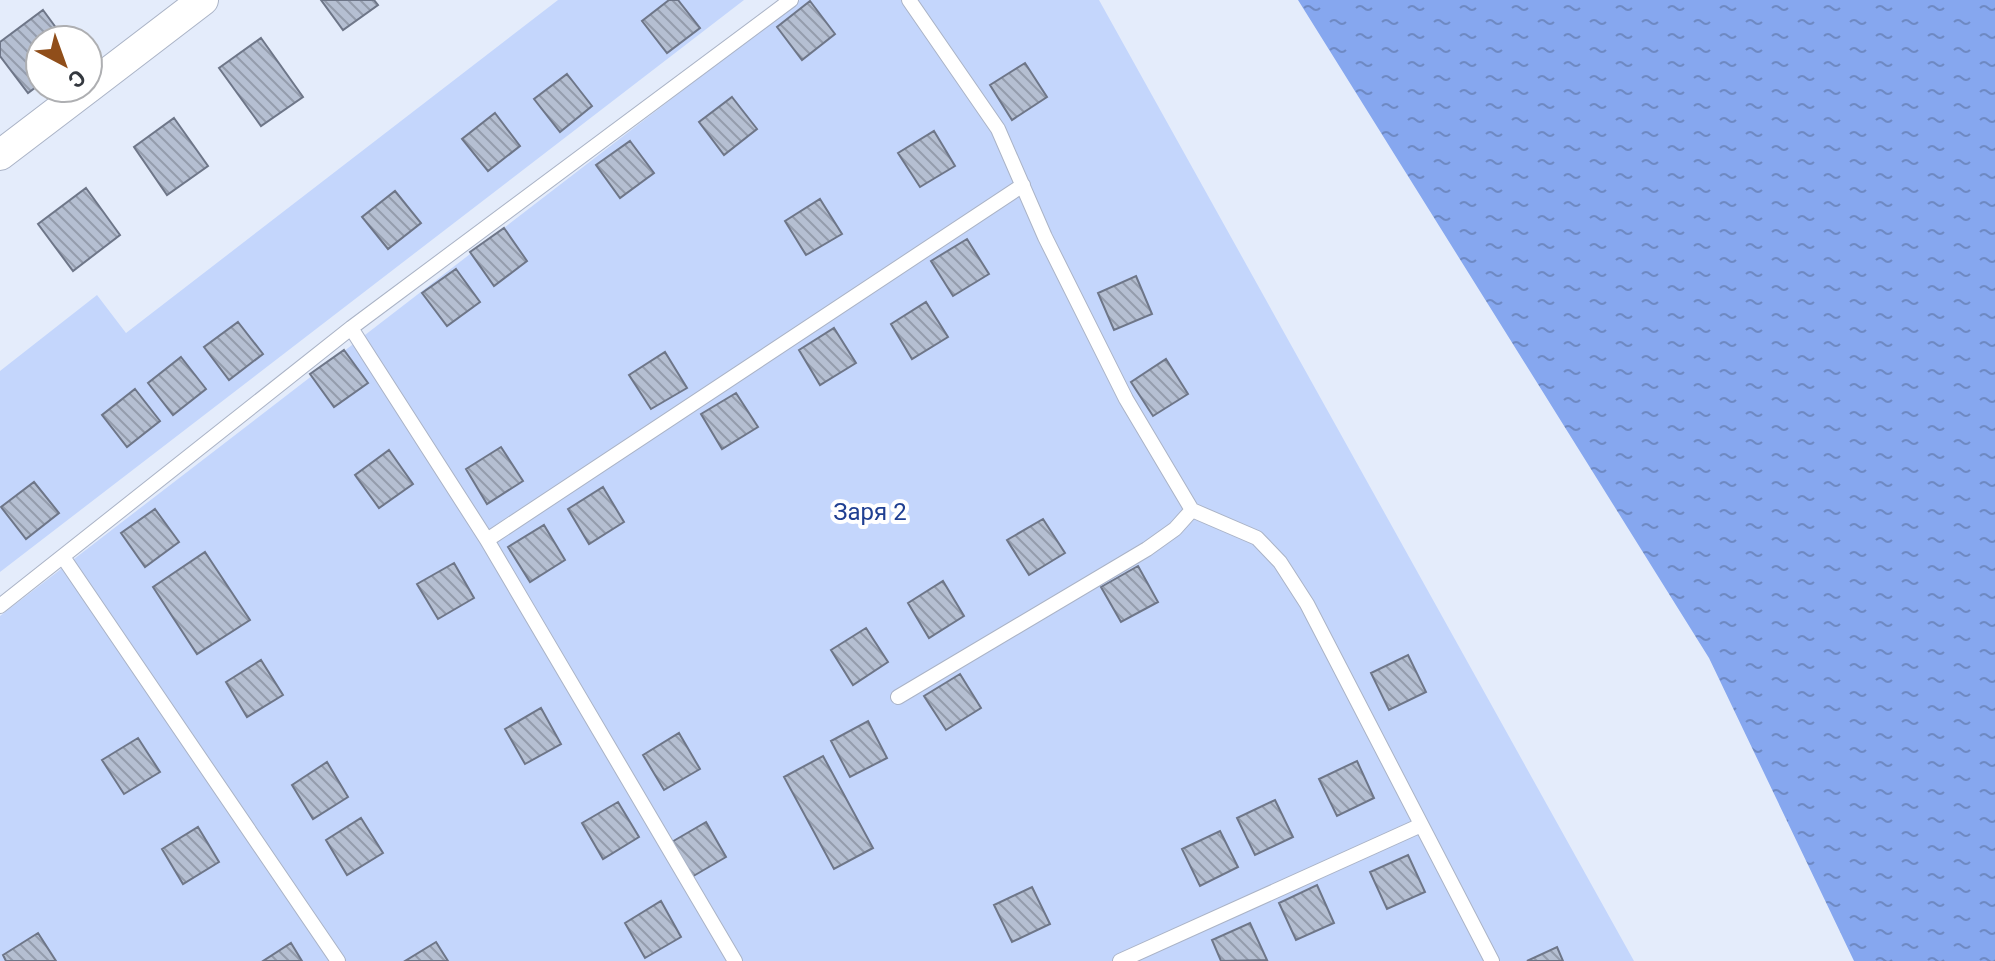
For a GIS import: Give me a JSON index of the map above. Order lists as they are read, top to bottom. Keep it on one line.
{"parks":["Заря 2"],"north":"bottom right"}
